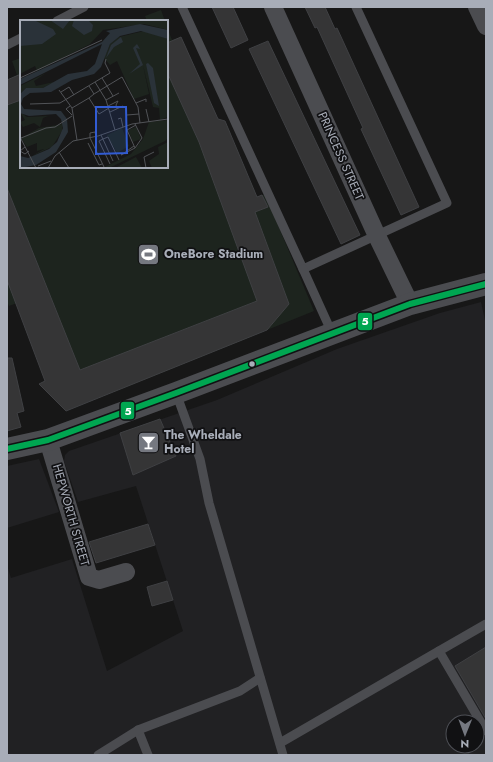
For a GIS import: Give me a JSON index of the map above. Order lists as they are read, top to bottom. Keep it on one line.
{"streets":{"street":["PRINCESS STREET","HEPWORTH STREET"]},"places":{"sports":["OneBore Stadium"],"bar":["The Wheldale Hotel"]},"lines":["transit line 5"],"north":"bottom"}
